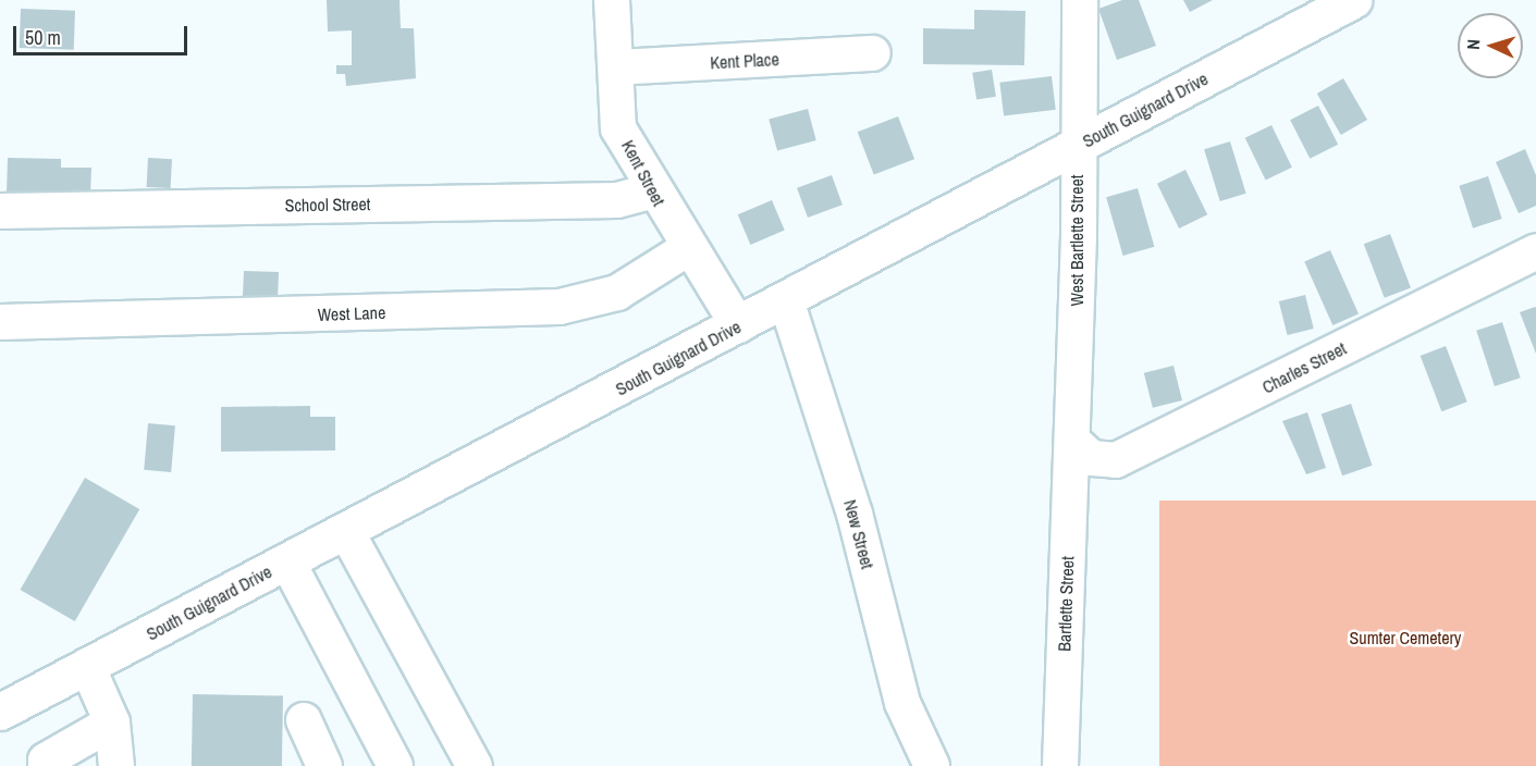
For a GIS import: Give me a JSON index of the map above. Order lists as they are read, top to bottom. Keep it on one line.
{"streets":{"highway":["South Guignard Drive"],"street":["Kent Place","Kent Street","School Street","West Bartlette Street","West Lane","Charles Street","New Street","Bartlette Street"]},"crossings":[["Kent Place","Kent Street"],["South Guignard Drive","Kent Street"],["South Guignard Drive","West Bartlette Street"],["South Guignard Drive","New Street"],["Kent Street","School Street"],["Kent Street","West Lane"],["West Bartlette Street","Charles Street"],["West Bartlette Street","Bartlette Street"],["Charles Street","Bartlette Street"]],"parks":["Sumter Cemetery"],"scale_bar":"50 m","north":"left"}
